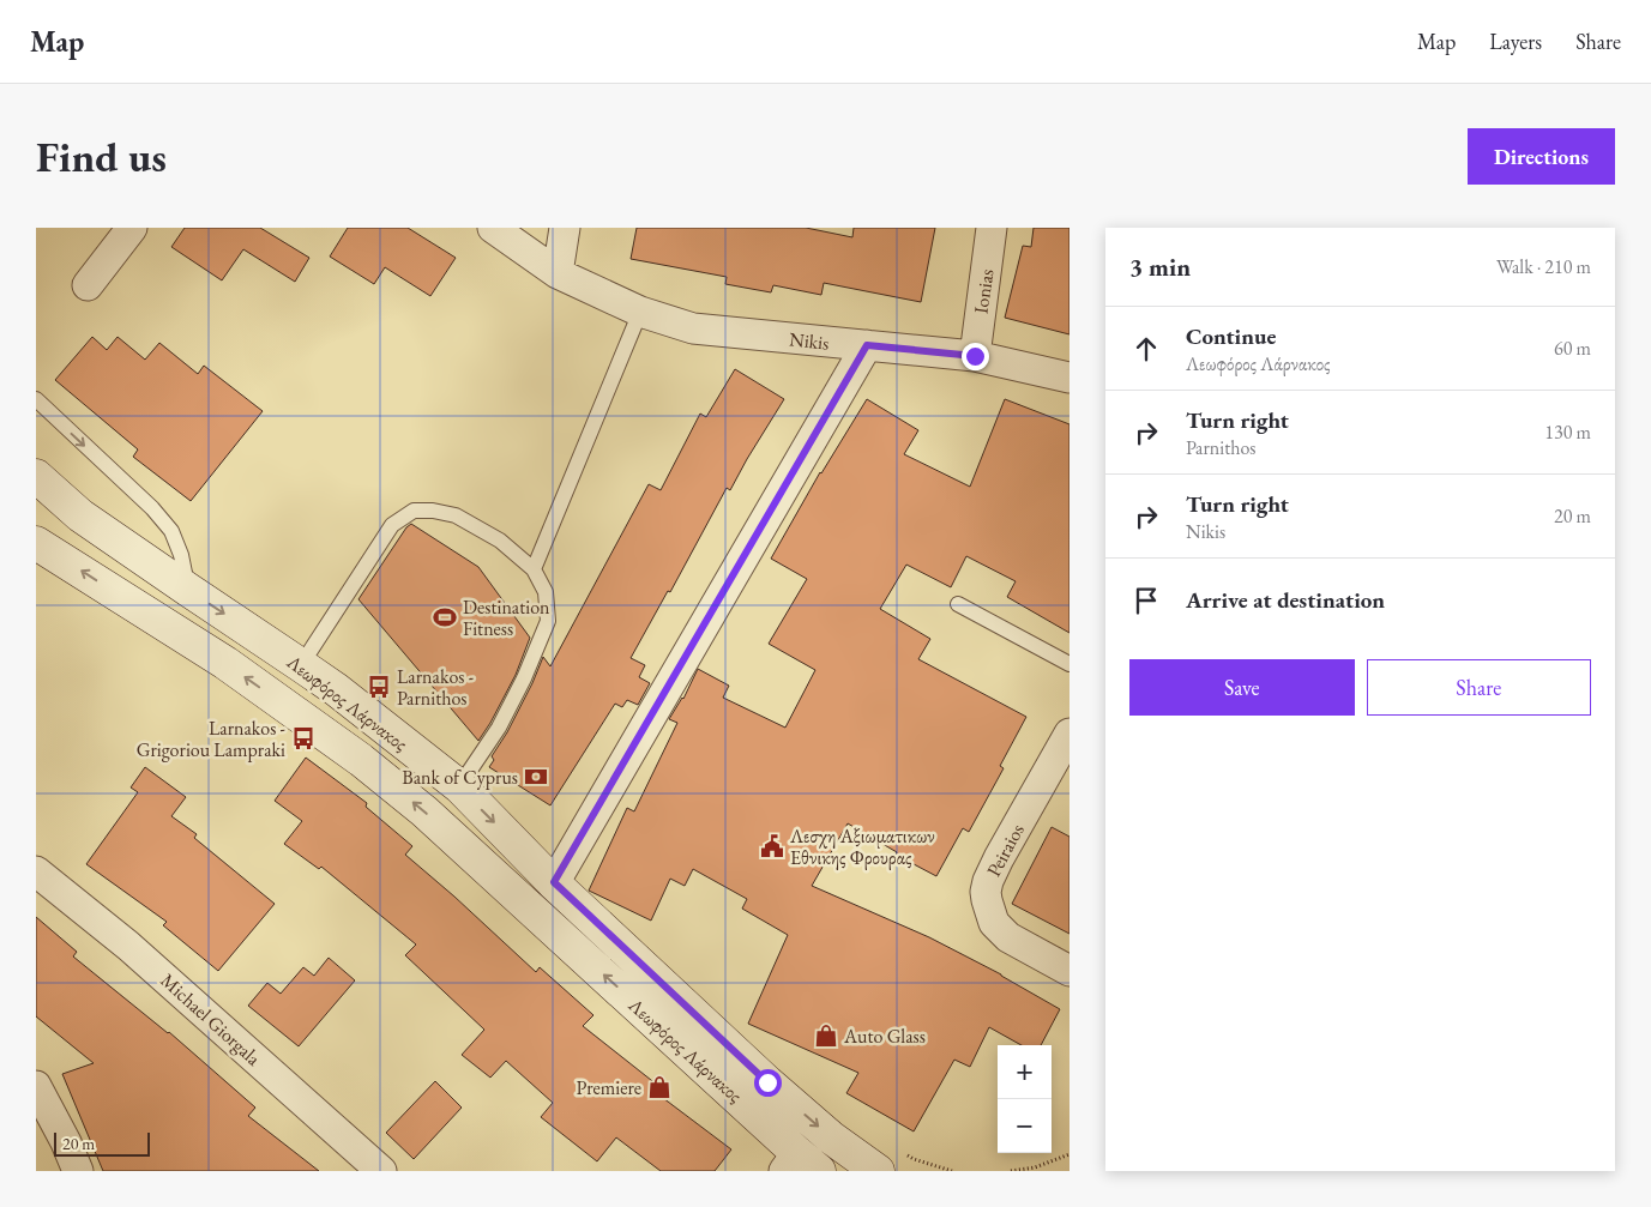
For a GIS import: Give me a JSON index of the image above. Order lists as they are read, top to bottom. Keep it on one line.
{"streets":{"main road":["Λεωφόρος Λάρνακος"],"street":["Ionias","Nikis","Peiraios","Michael Giorgala"]},"crossings":[["Ionias","Nikis"]],"places":{"sports":["Destination Fitness"],"bus stop":["Larnakos - Parnithos","Larnakos - Grigoriou Lampraki"],"bank":["Bank of Cyprus"],"public building":["Λεσχη Αξιωματικων Εθνικης Φρουρας"],"shop":["Auto Glass","Premiere"]},"scale_bar":"20 m","page":{"header":"Map","nav":["Map","Layers","Share"],"buttons":["Directions",["Save","Share"]],"title":"Find us","heading":["3 min","Walk · 210 m"],"list":[["Continue","Λεωφόρος Λάρνακος","60 m"],["Turn right","Parnithos","130 m"],["Turn right","Nikis","20 m"],"Arrive at destination"],"map_buttons":["+","−"],"scale":"20 m"}}
